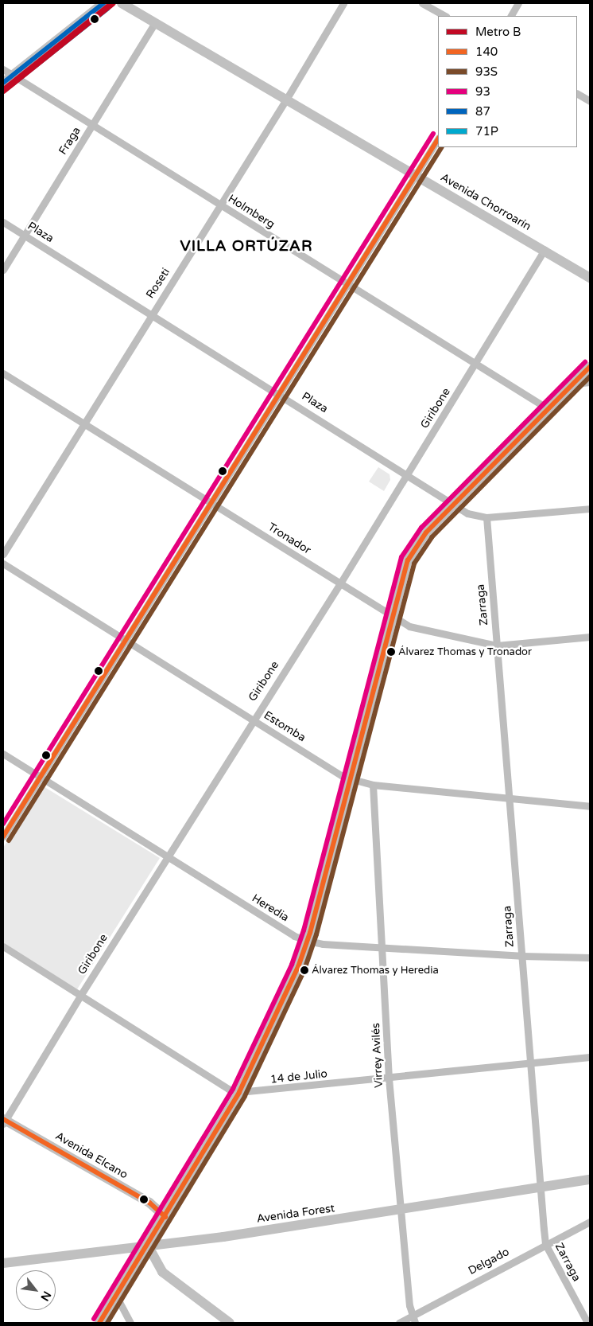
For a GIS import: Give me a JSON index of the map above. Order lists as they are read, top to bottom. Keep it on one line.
{"streets":{"main road":["Avenida Chorroarín","Avenida Elcano","Avenida Forest"],"street":["Fraga","Holmberg","Plaza","Roseti","Giribone","Tronador","Zarraga","Estomba","Heredia","Virrey Avilés","14 de Julio","Delgado"]},"crossings":[["Fraga","Avenida Chorroarín"],["Fraga","Holmberg"],["Fraga","Plaza"],["Avenida Chorroarín","Roseti"],["Avenida Chorroarín","Giribone"],["Holmberg","Roseti"],["Holmberg","Giribone"],["Plaza","Roseti"],["Plaza","Giribone"],["Plaza","Zarraga"],["Roseti","Tronador"],["Giribone","Tronador"],["Giribone","Estomba"],["Giribone","Heredia"],["Giribone","14 de Julio"],["Giribone","Avenida Elcano"],["Tronador","Zarraga"],["Zarraga","Estomba"],["Zarraga","Heredia"],["Zarraga","14 de Julio"],["Zarraga","Avenida Forest"],["Zarraga","Delgado"],["Estomba","Virrey Avilés"],["Heredia","Virrey Avilés"],["Virrey Avilés","14 de Julio"],["Virrey Avilés","Avenida Forest"],["Virrey Avilés","Delgado"]],"districts":["VILLA ORTÚZAR"],"places":["Álvarez Thomas y Tronador","Álvarez Thomas y Heredia"],"lines":["metro line B","transit line 87","transit line 71P","transit line 93","transit line 140","transit line 93S"],"legend":["Metro B","140","93S","93","87","71P"],"north":"bottom right"}
